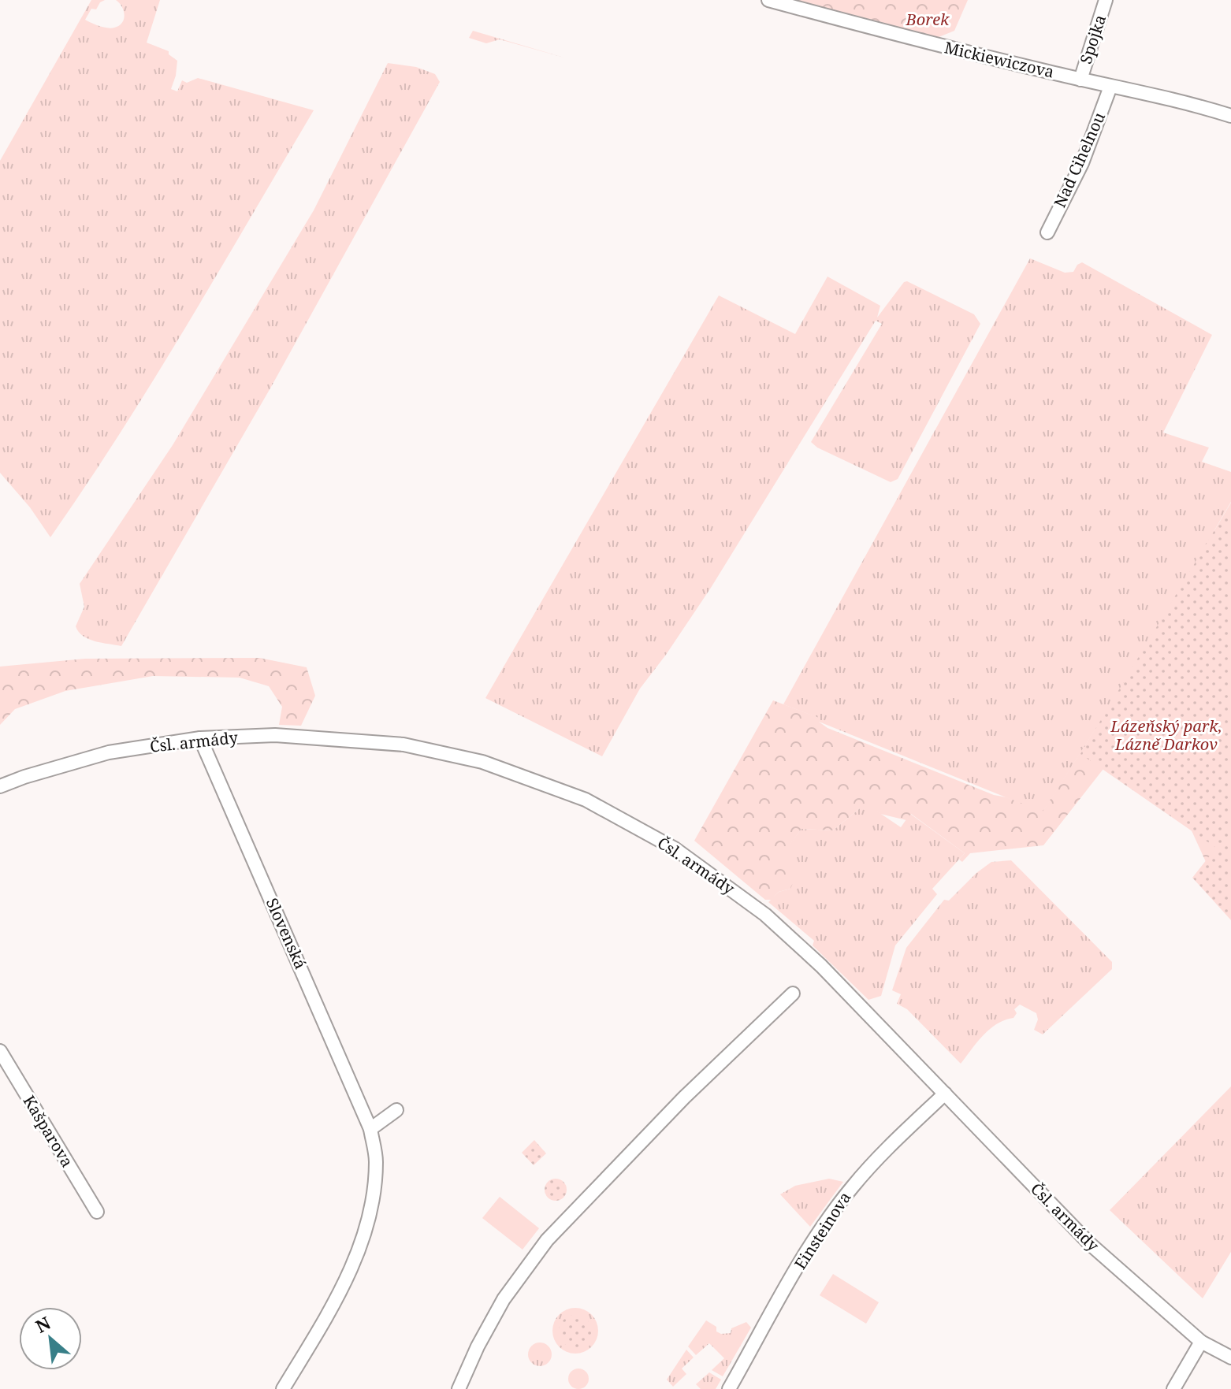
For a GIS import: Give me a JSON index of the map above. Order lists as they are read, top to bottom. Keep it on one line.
{"streets":{"street":["Spojka","Mickiewiczova","Nad Cihelnou","Čsl. armády","Slovenská","Kašparova","Einsteinova"]},"crossings":[["Spojka","Mickiewiczova"],["Mickiewiczova","Nad Cihelnou"],["Čsl. armády","Slovenská"],["Čsl. armády","Einsteinova"]],"parks":["Borek","Lázeňský park, Lázně Darkov"],"north":"top left"}
